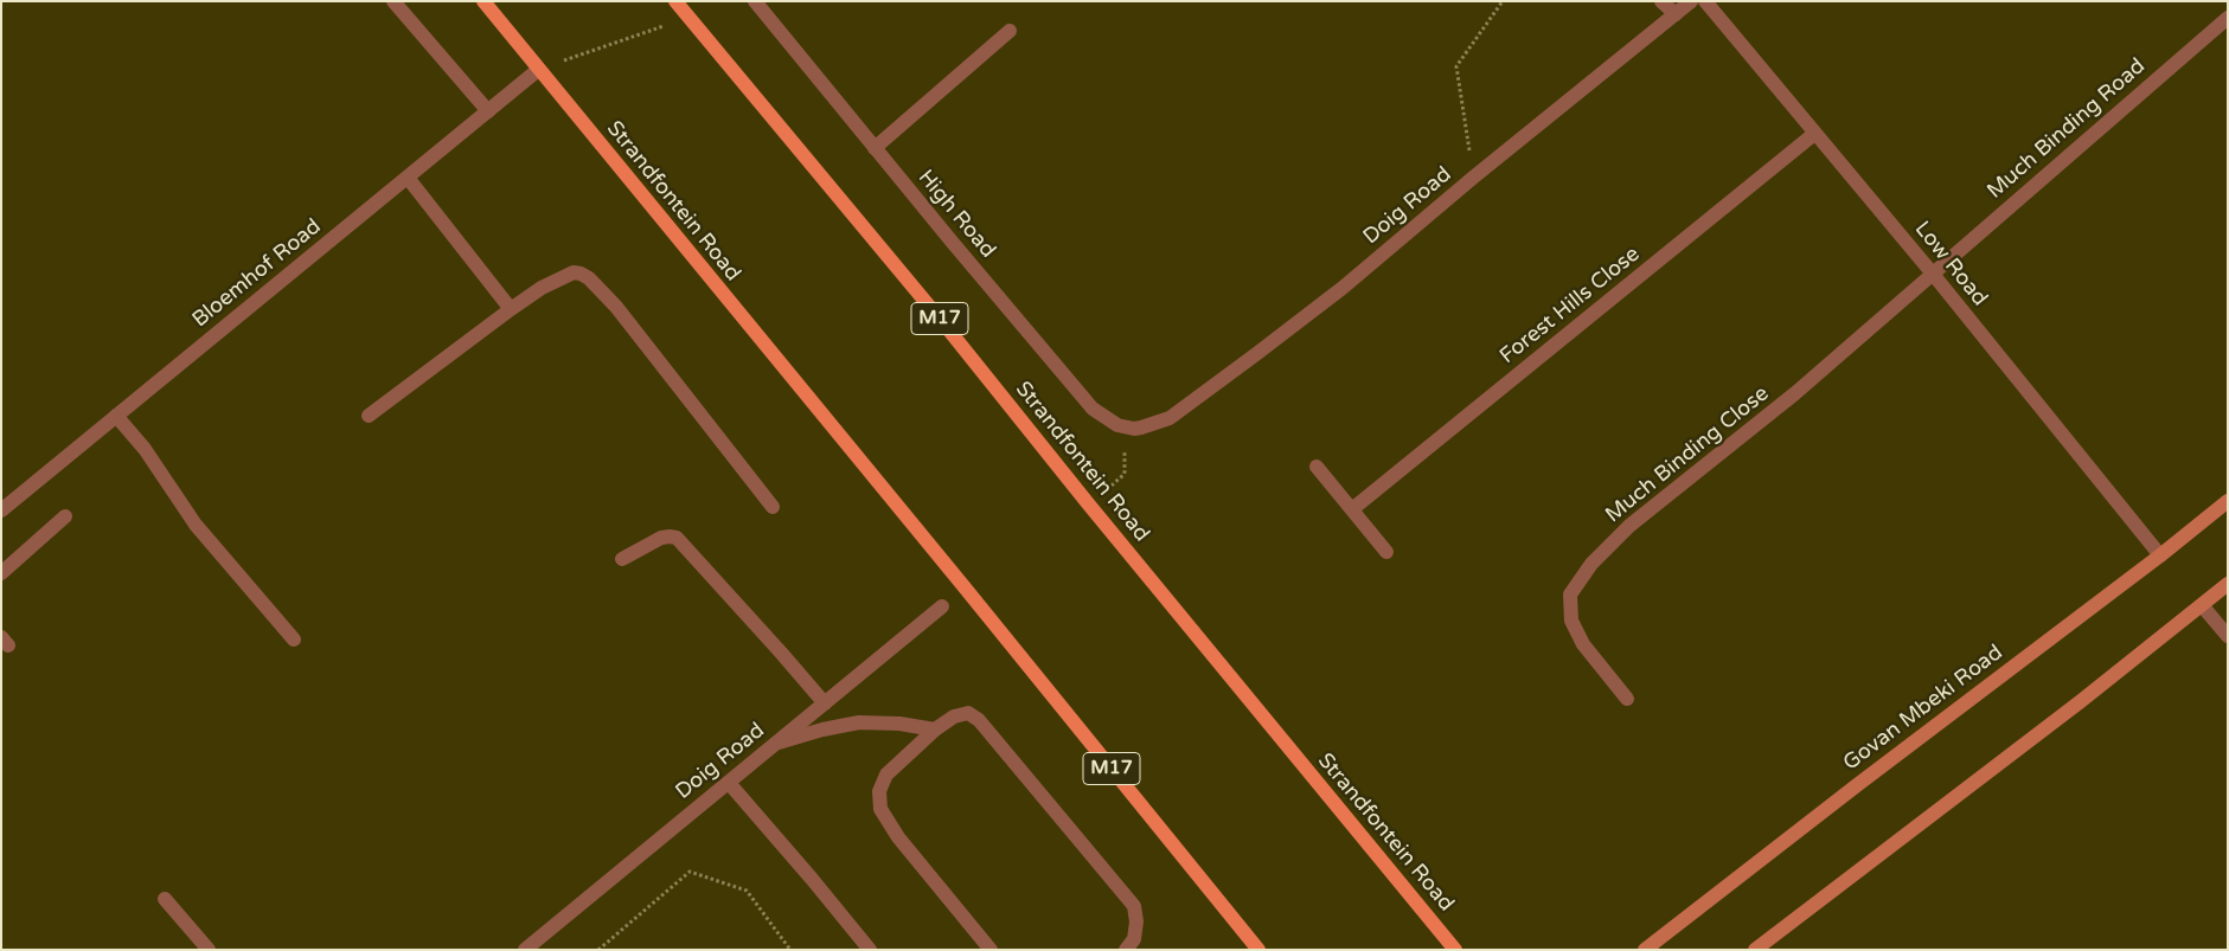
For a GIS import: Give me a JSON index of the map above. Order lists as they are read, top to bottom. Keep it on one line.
{"streets":{"main road":["Strandfontein Road","M17","Govan Mbeki Road"],"street":["Much Binding Road","Doig Road","High Road","Low Road","Bloemhof Road","Forest Hills Close","Much Binding Close"]},"crossings":[["Much Binding Road","Low Road"],["Much Binding Road","Much Binding Close"],["Strandfontein Road","Bloemhof Road"],["Doig Road","High Road"],["Low Road","Forest Hills Close"],["Low Road","Much Binding Close"],["Low Road","Govan Mbeki Road"]]}
